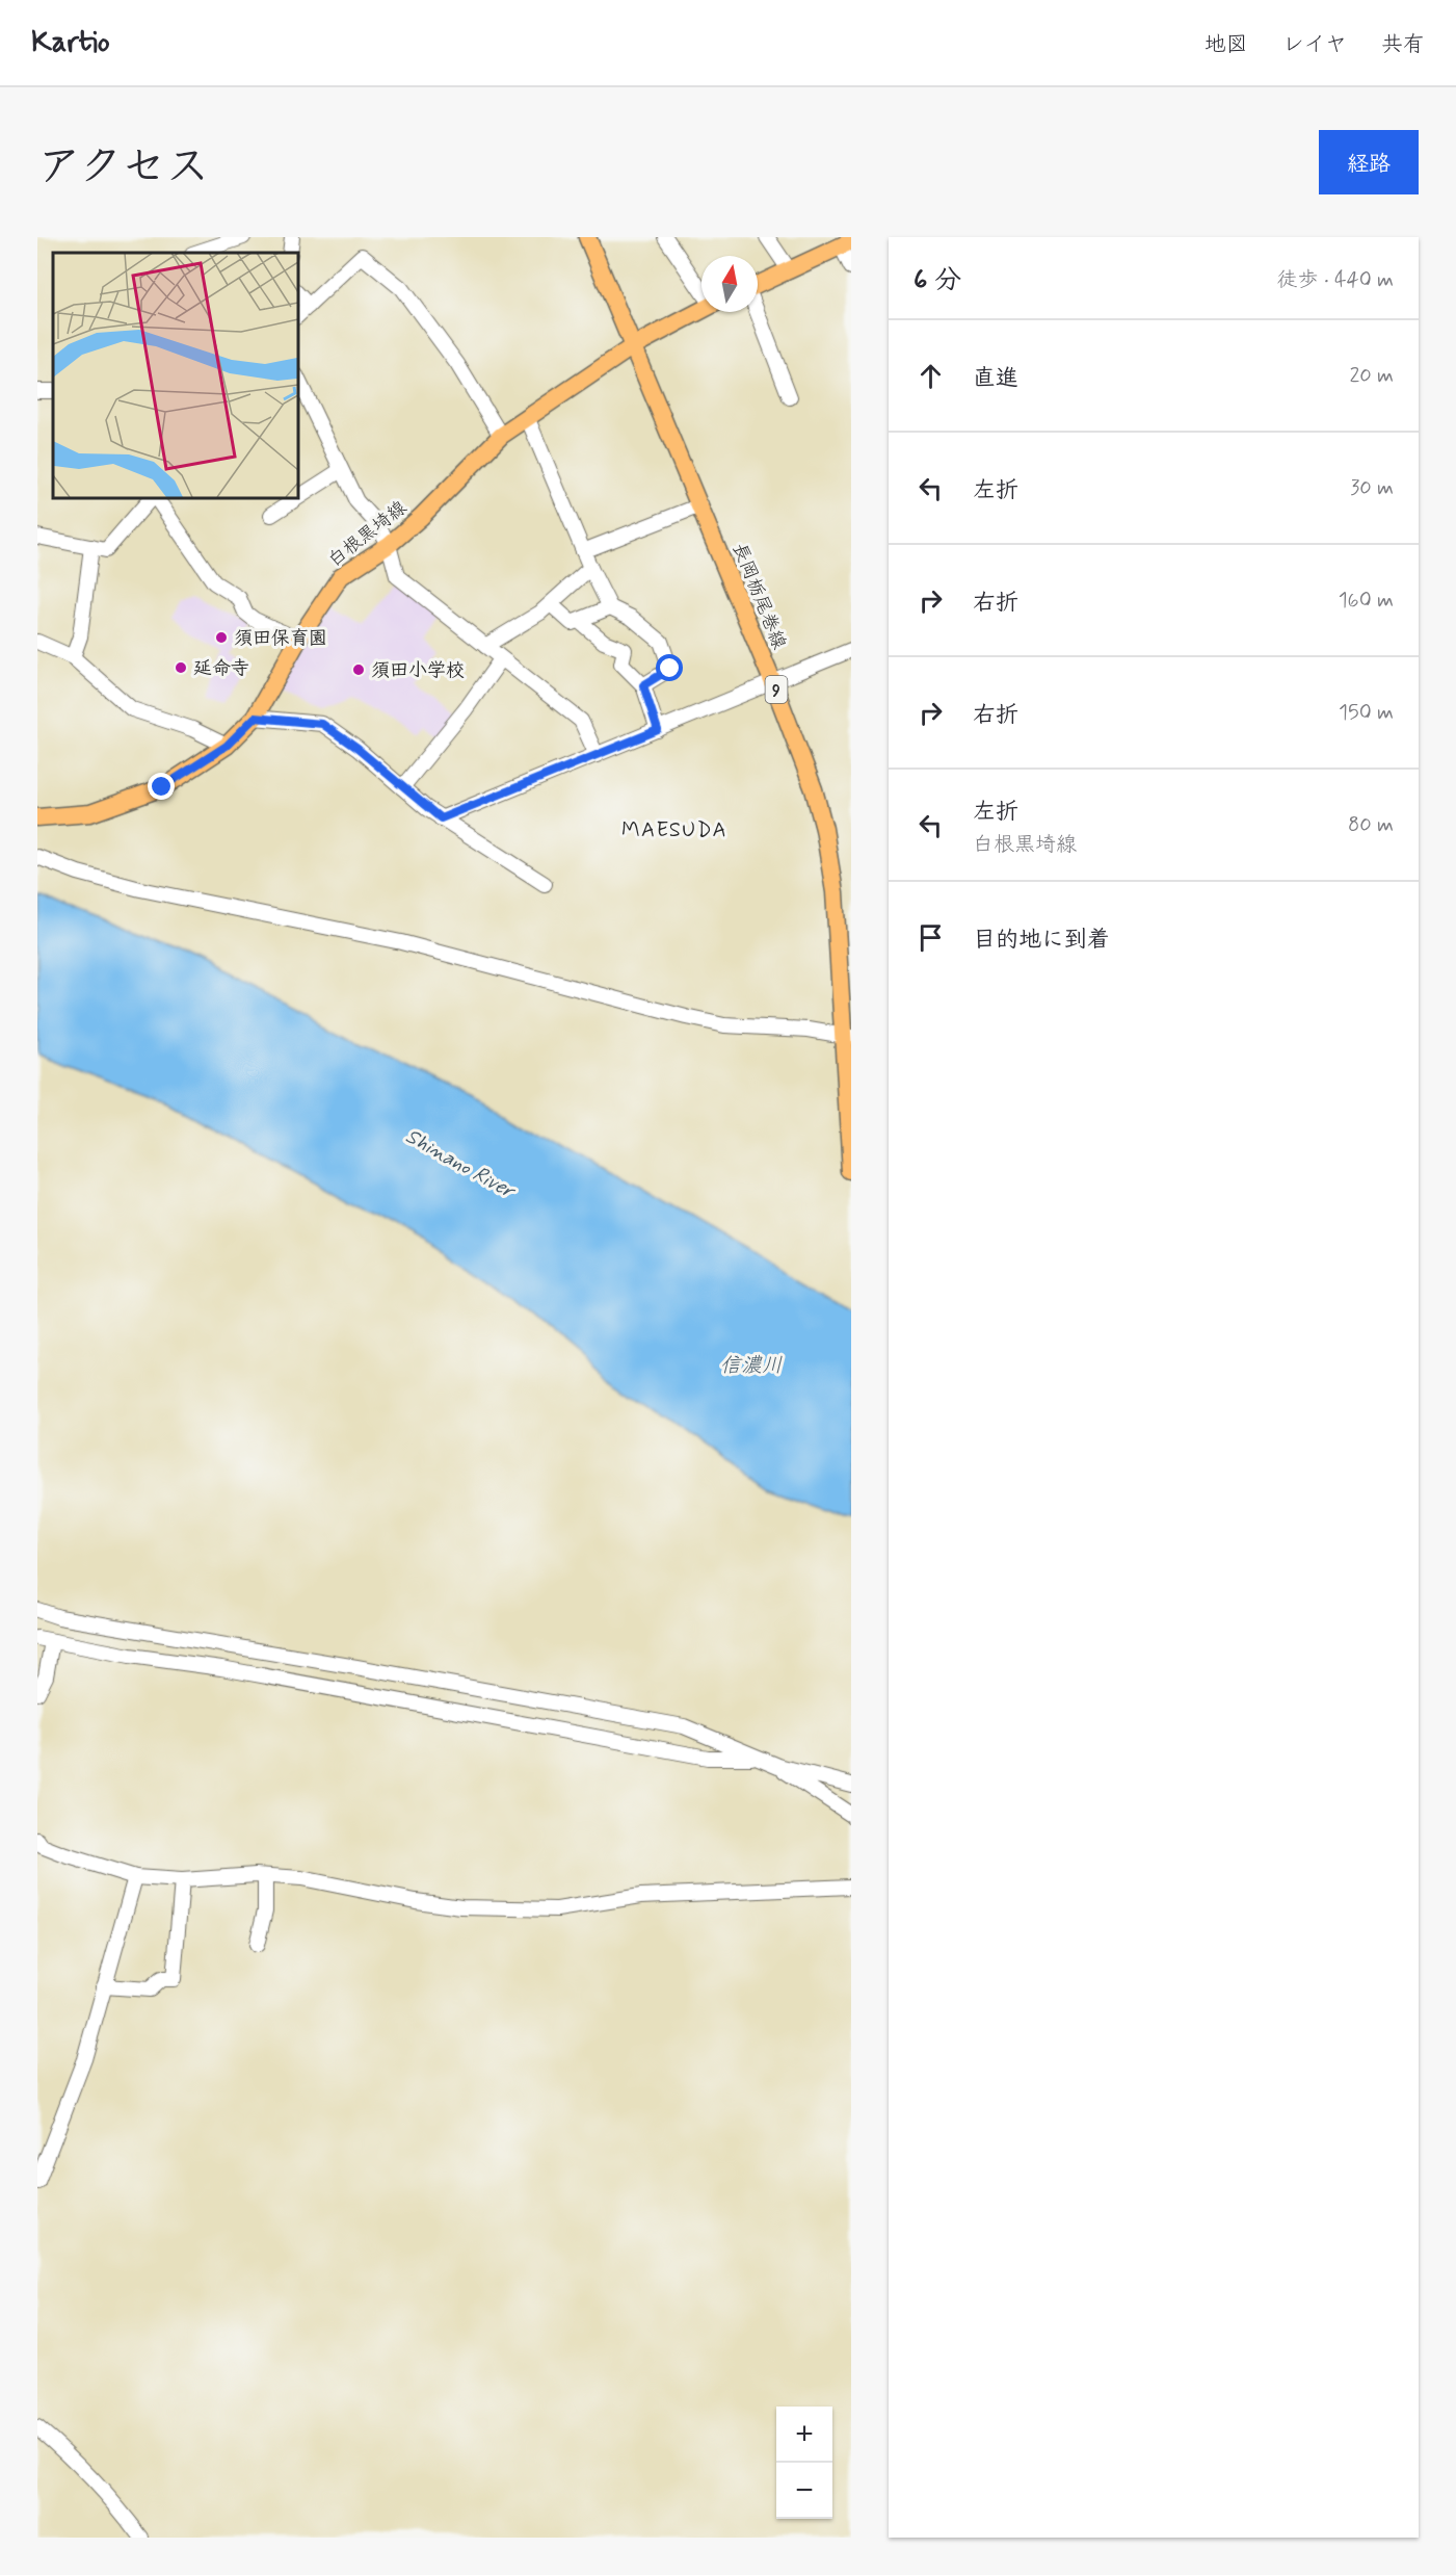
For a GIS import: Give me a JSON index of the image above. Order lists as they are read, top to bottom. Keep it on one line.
{"streets":{"main road":["白根黒埼線","長岡栃尾巻線","9"]},"crossings":[["白根黒埼線","長岡栃尾巻線"]],"districts":["MAESUDA"],"water":["Shinano River","信濃川"],"places":["須田保育園","延命寺","須田小学校"],"north":"top","page":{"header":"Kartio","nav":["地図","レイヤ","共有"],"title":"アクセス","buttons":"経路","heading":["6 分","徒歩 · 440 m"],"list":[["直進","20 m"],["左折","30 m"],["右折","160 m"],["右折","150 m"],["左折","白根黒埼線","80 m"],"目的地に到着"],"map_buttons":["+","−"]}}
